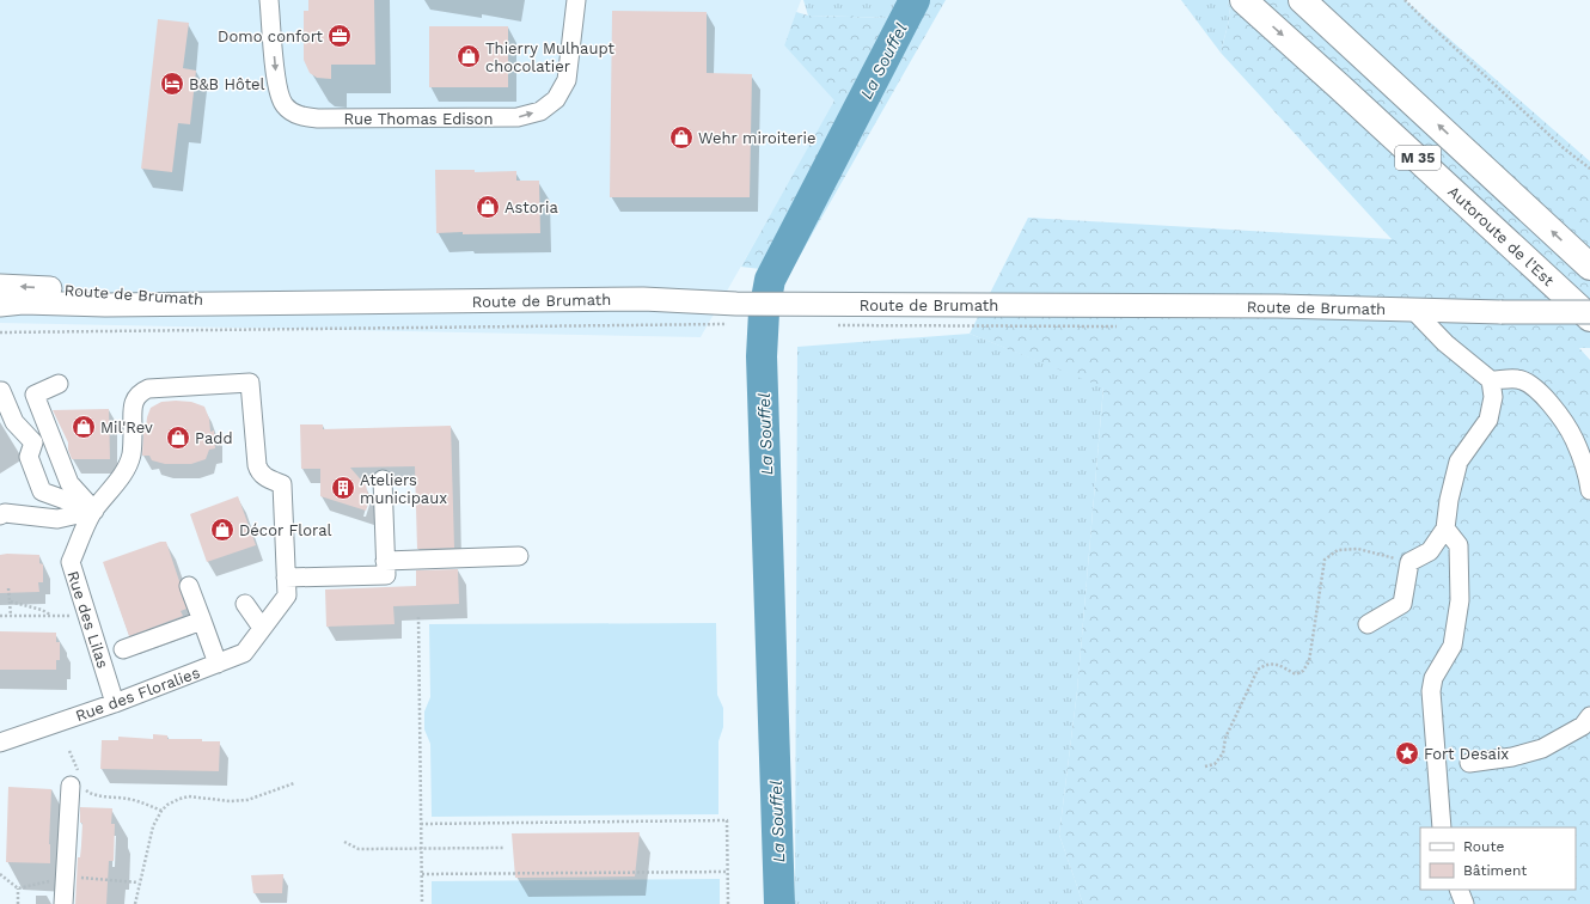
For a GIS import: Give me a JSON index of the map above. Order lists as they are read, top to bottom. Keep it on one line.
{"streets":{"highway":["M 35","Autoroute de l’Est"],"main road":["Route de Brumath"],"street":["Rue Thomas Edison","Rue des Lilas","Rue des Floralies"]},"crossings":[["Rue des Lilas","Rue des Floralies"]],"water":["La Souffel"],"places":{"office":["Domo confort"],"shop":["Thierry Mulhaupt chocolatier","Wehr miroiterie","Astoria","Mil'Rev","Padd","Décor Floral"],"hotel":["B&B Hôtel"],"building":["Ateliers municipaux"],"place":["Fort Desaix"]},"legend":["Route","Bâtiment"]}
